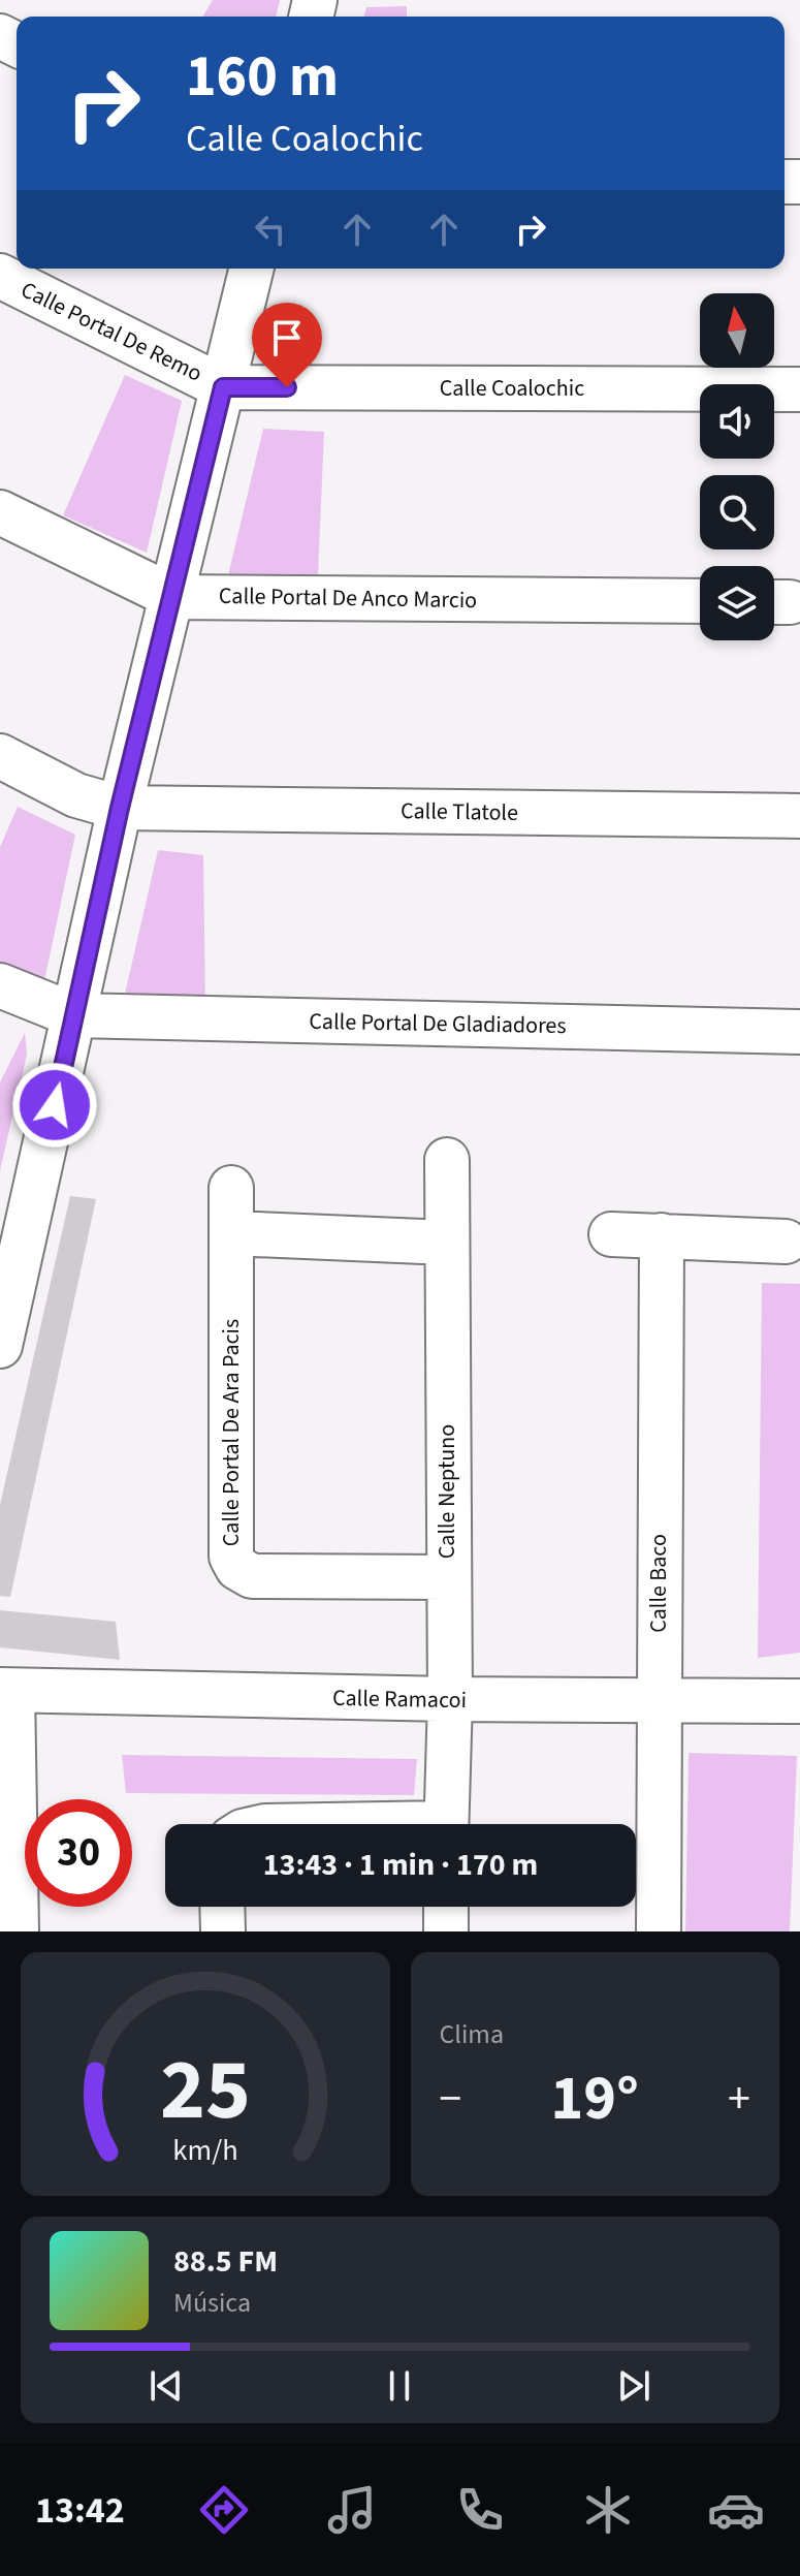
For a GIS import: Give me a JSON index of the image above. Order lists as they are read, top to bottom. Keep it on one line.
{"streets":{"street":["Calle Portal De Remo","Calle Coalochic","Calle Portal De Anco Marcio","Calle Tlatole","Calle Portal De Gladiadores","Calle Portal De Ara Pacis","Calle Neptuno","Calle Baco","Calle Ramacoi"]},"crossings":[["Calle Portal De Remo","Calle Coalochic"],["Calle Portal De Ara Pacis","Calle Neptuno"],["Calle Neptuno","Calle Ramacoi"],["Calle Baco","Calle Ramacoi"]],"north":"top","page":{"turn":["160 m","Calle Coalochic"],"limit":"30","trip":"13:43 · 1 min · 170 m","tile":"Clima","heat":["−","19°","+"],"song":["88.5 FM","Música"],"tabs":"13:42","gauge":["25","km/h"]}}
